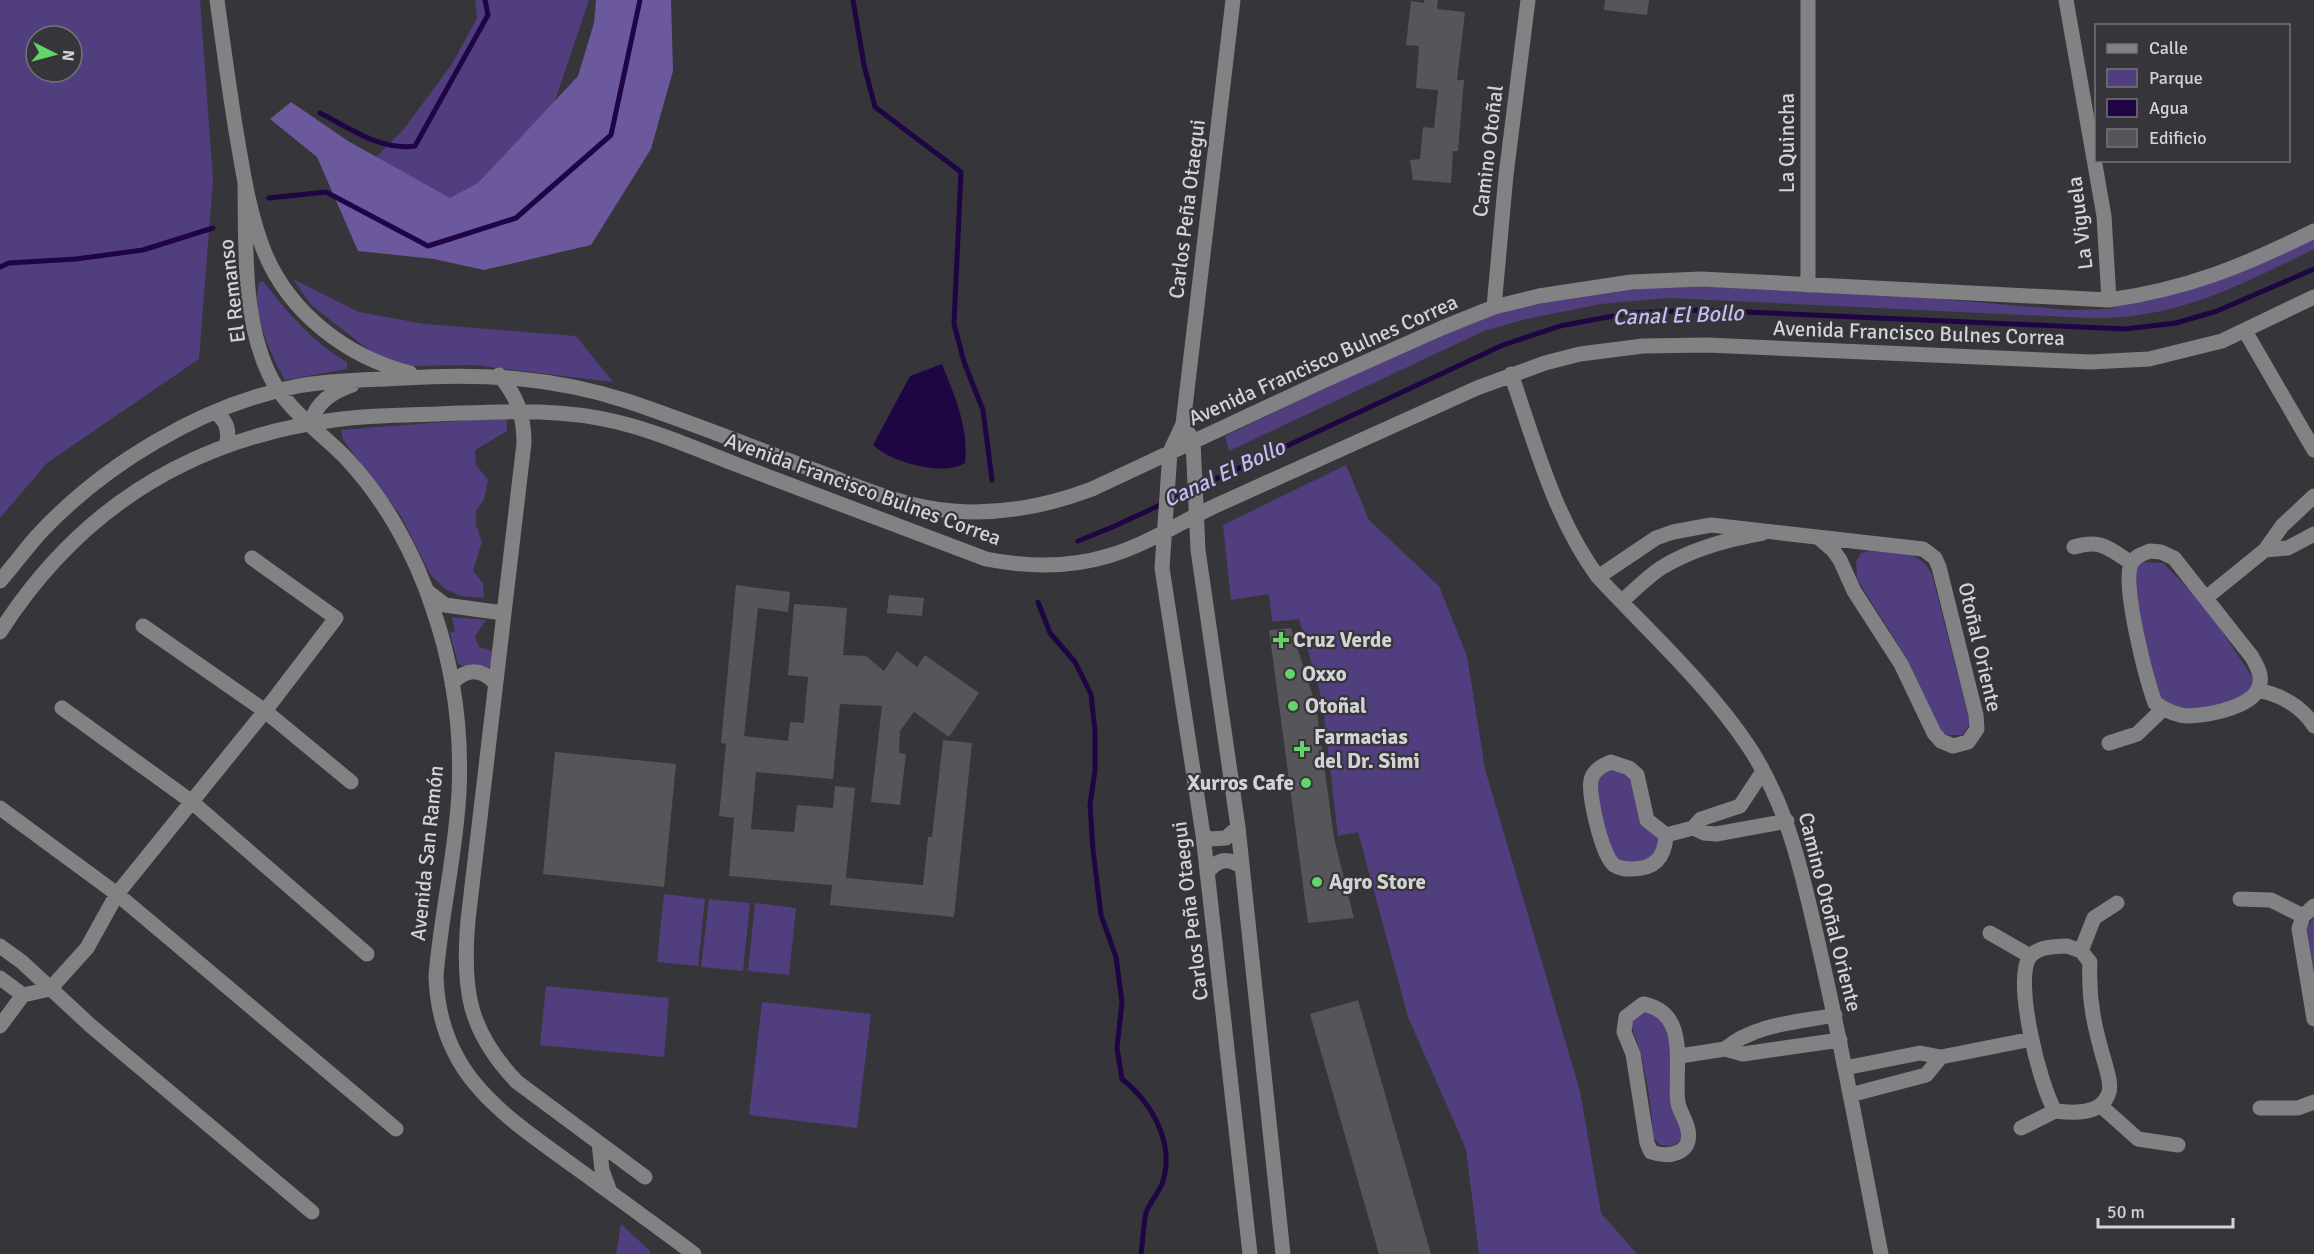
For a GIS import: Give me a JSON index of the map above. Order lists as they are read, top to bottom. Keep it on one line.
{"streets":{"street":["La Quincha","Camino Otoñal","Carlos Peña Otaegui","La Viguela","El Remanso","Avenida Francisco Bulnes Correa","Otoñal Oriente","Avenida San Ramón","Camino Otoñal Oriente"]},"crossings":[["La Quincha","Avenida Francisco Bulnes Correa"],["Camino Otoñal","Avenida Francisco Bulnes Correa"],["Carlos Peña Otaegui","Avenida Francisco Bulnes Correa"],["La Viguela","Avenida Francisco Bulnes Correa"],["El Remanso","Avenida Francisco Bulnes Correa"],["El Remanso","Avenida San Ramón"],["Avenida Francisco Bulnes Correa","Avenida San Ramón"],["Avenida Francisco Bulnes Correa","Camino Otoñal Oriente"],["Otoñal Oriente","Camino Otoñal Oriente"]],"water":["Canal El Bollo"],"places":{"health":["Cruz Verde","Farmacias del Dr. Simi"],"other":["Oxxo","Otoñal","Xurros Cafe","Agro Store"]},"legend":["Calle","Parque","Agua","Edificio"],"scale_bar":"50 m","north":"right"}
